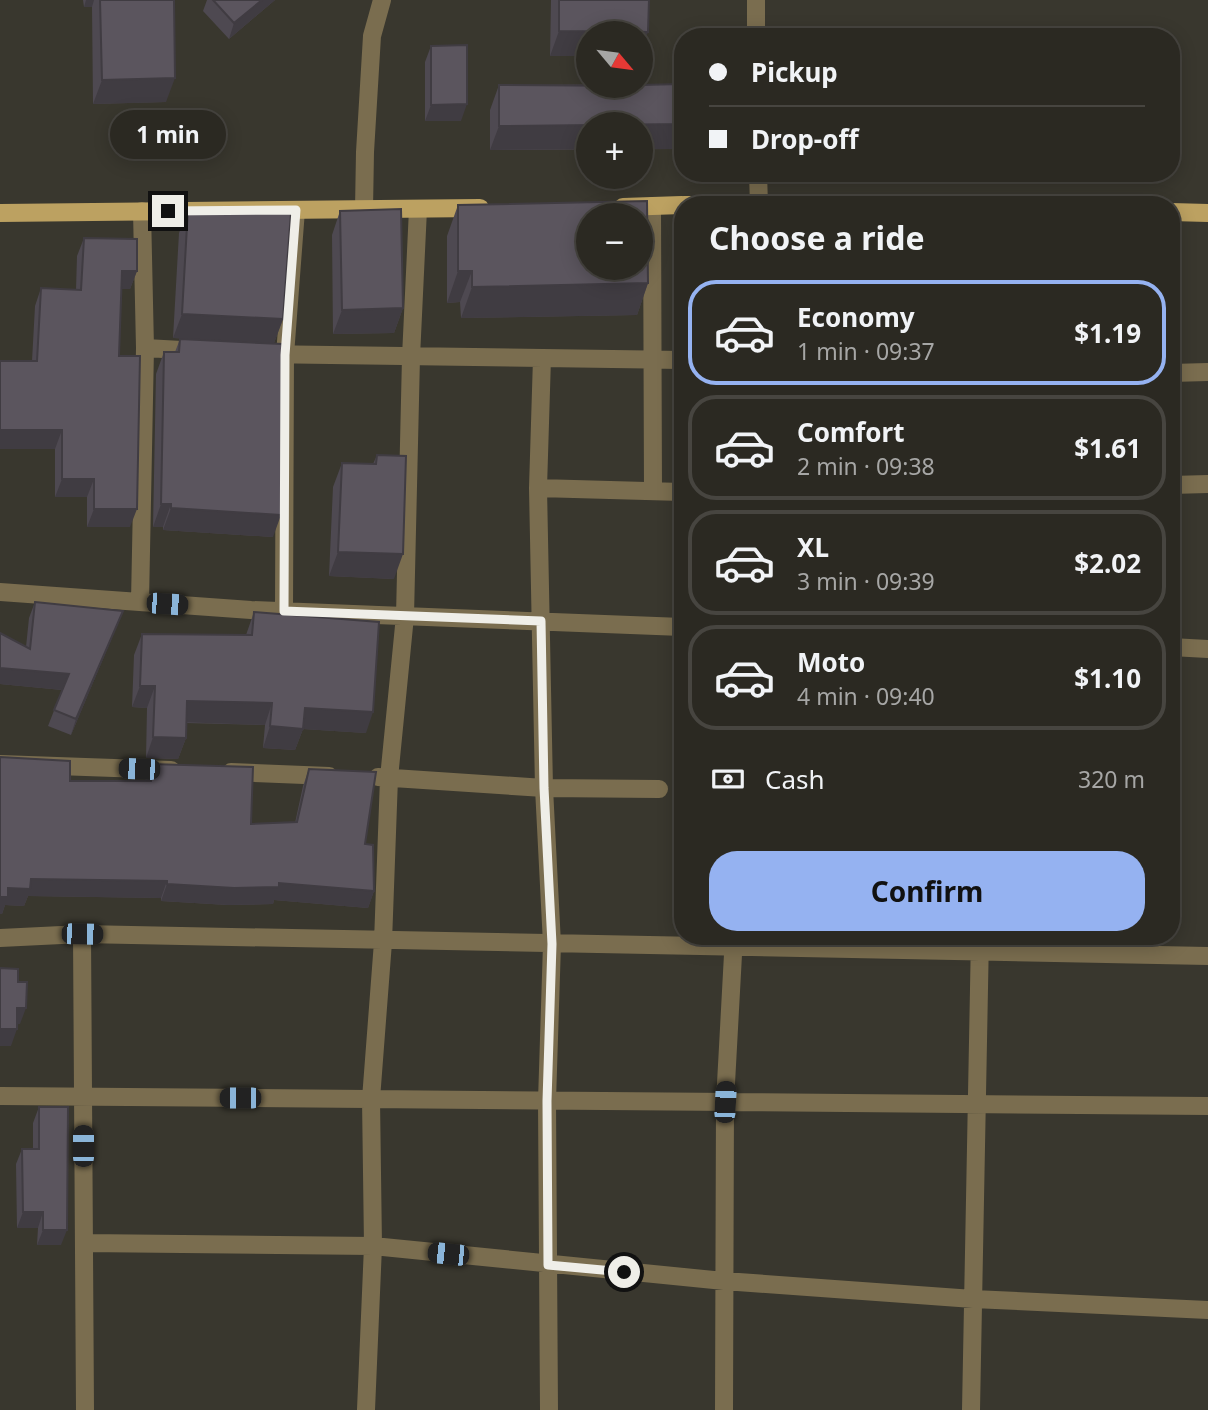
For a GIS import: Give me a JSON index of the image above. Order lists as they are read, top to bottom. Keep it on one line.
{"north":"bottom right","page":{"map_buttons":["+","−"],"banner":["Pickup","Drop-off"],"bubble":"1 min","heading":"Choose a ride","list":[{"name":"Economy","note":"1 min · 09:37","value":"$1.19"},{"name":"Comfort","note":"2 min · 09:38","value":"$1.61"},{"name":"XL","note":"3 min · 09:39","value":"$2.02"},{"name":"Moto","note":"4 min · 09:40","value":"$1.10"}],"pay":["Cash","320 m"],"buttons":"Confirm"}}
